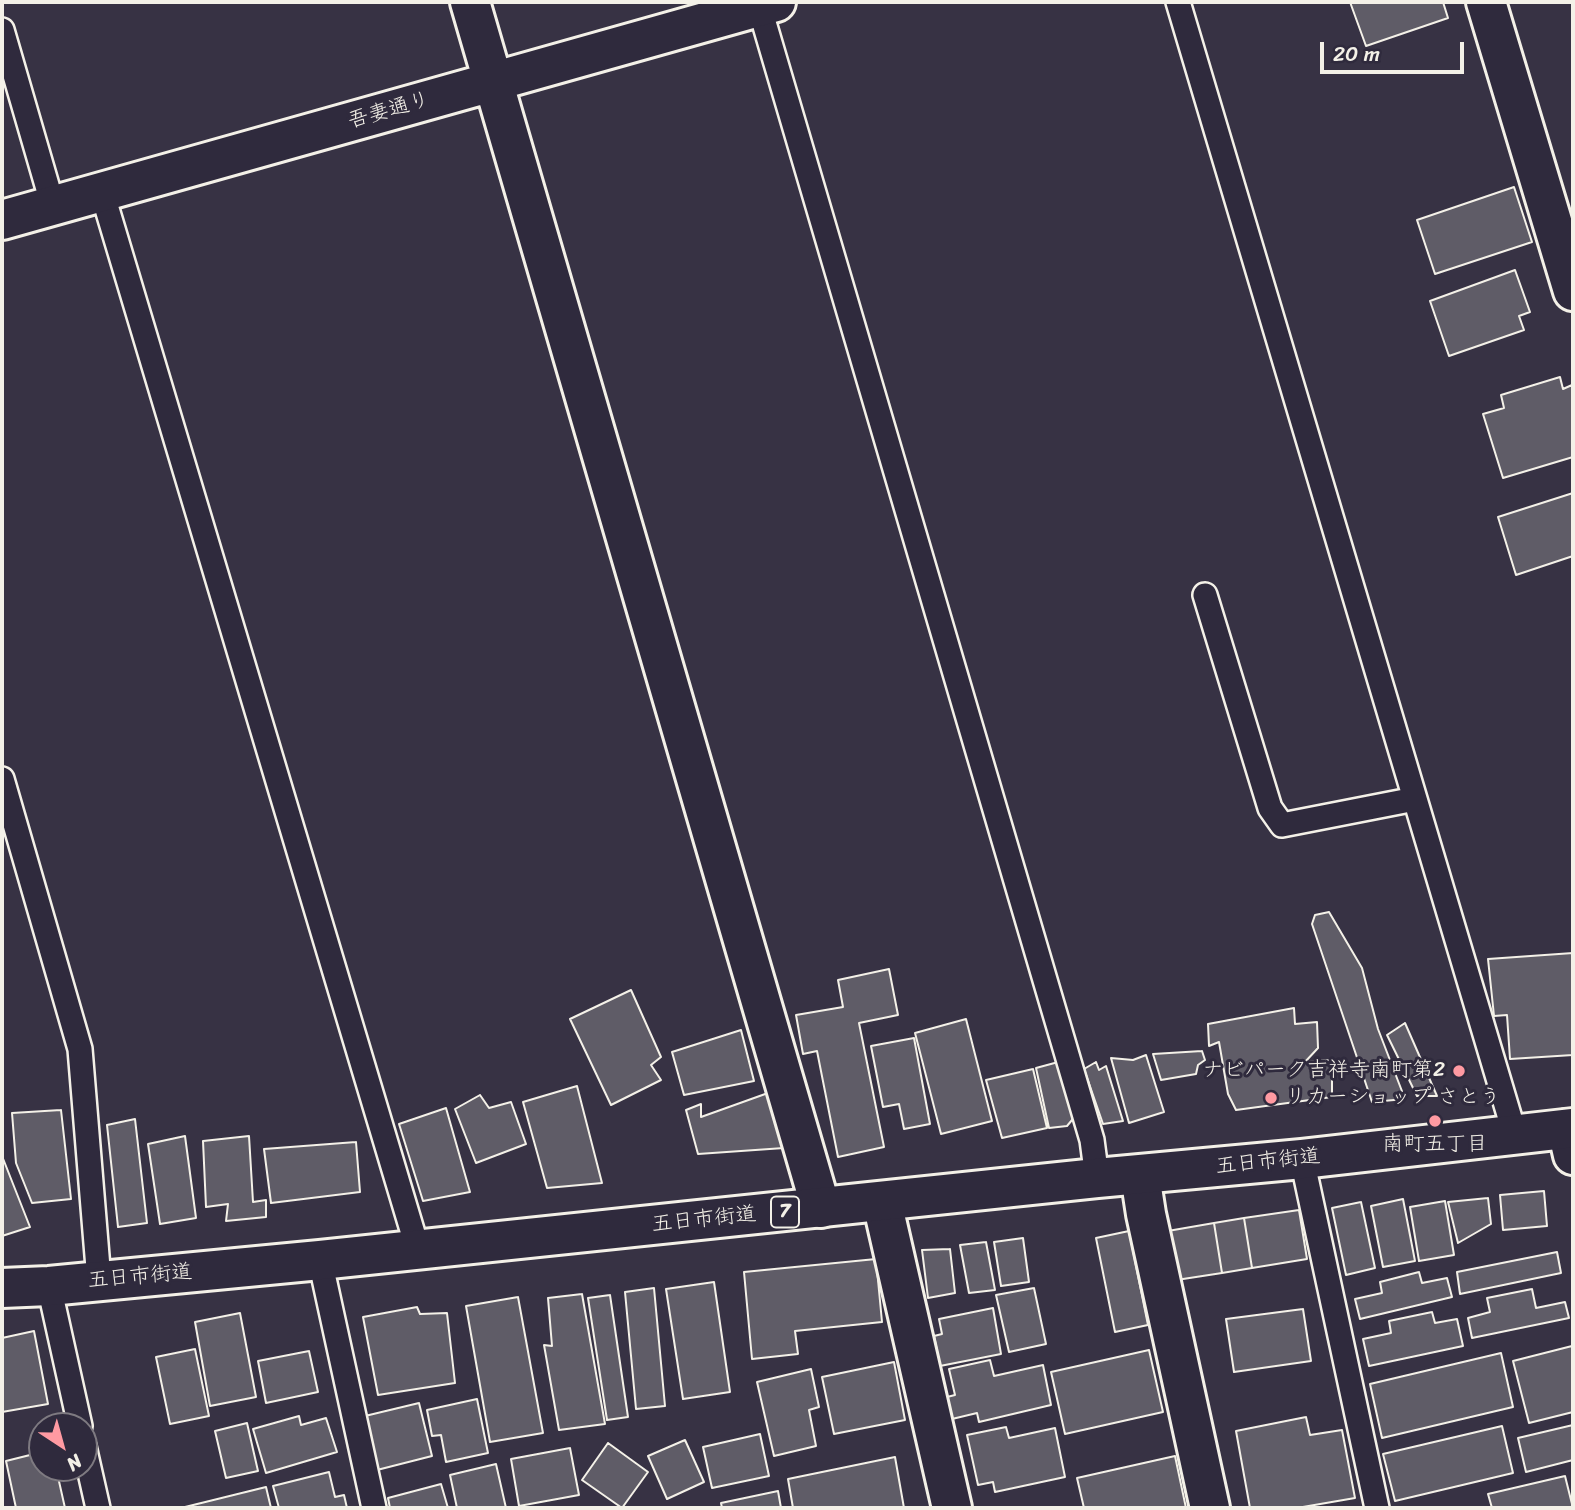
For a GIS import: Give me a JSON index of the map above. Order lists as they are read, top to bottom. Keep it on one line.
{"streets":{"street":["吾妻通り","五日市街道","7"]},"places":["ナビパーク吉祥寺南町第2","リカーショップ さとう","南町五丁目"],"scale_bar":"20 m","north":"bottom right"}
